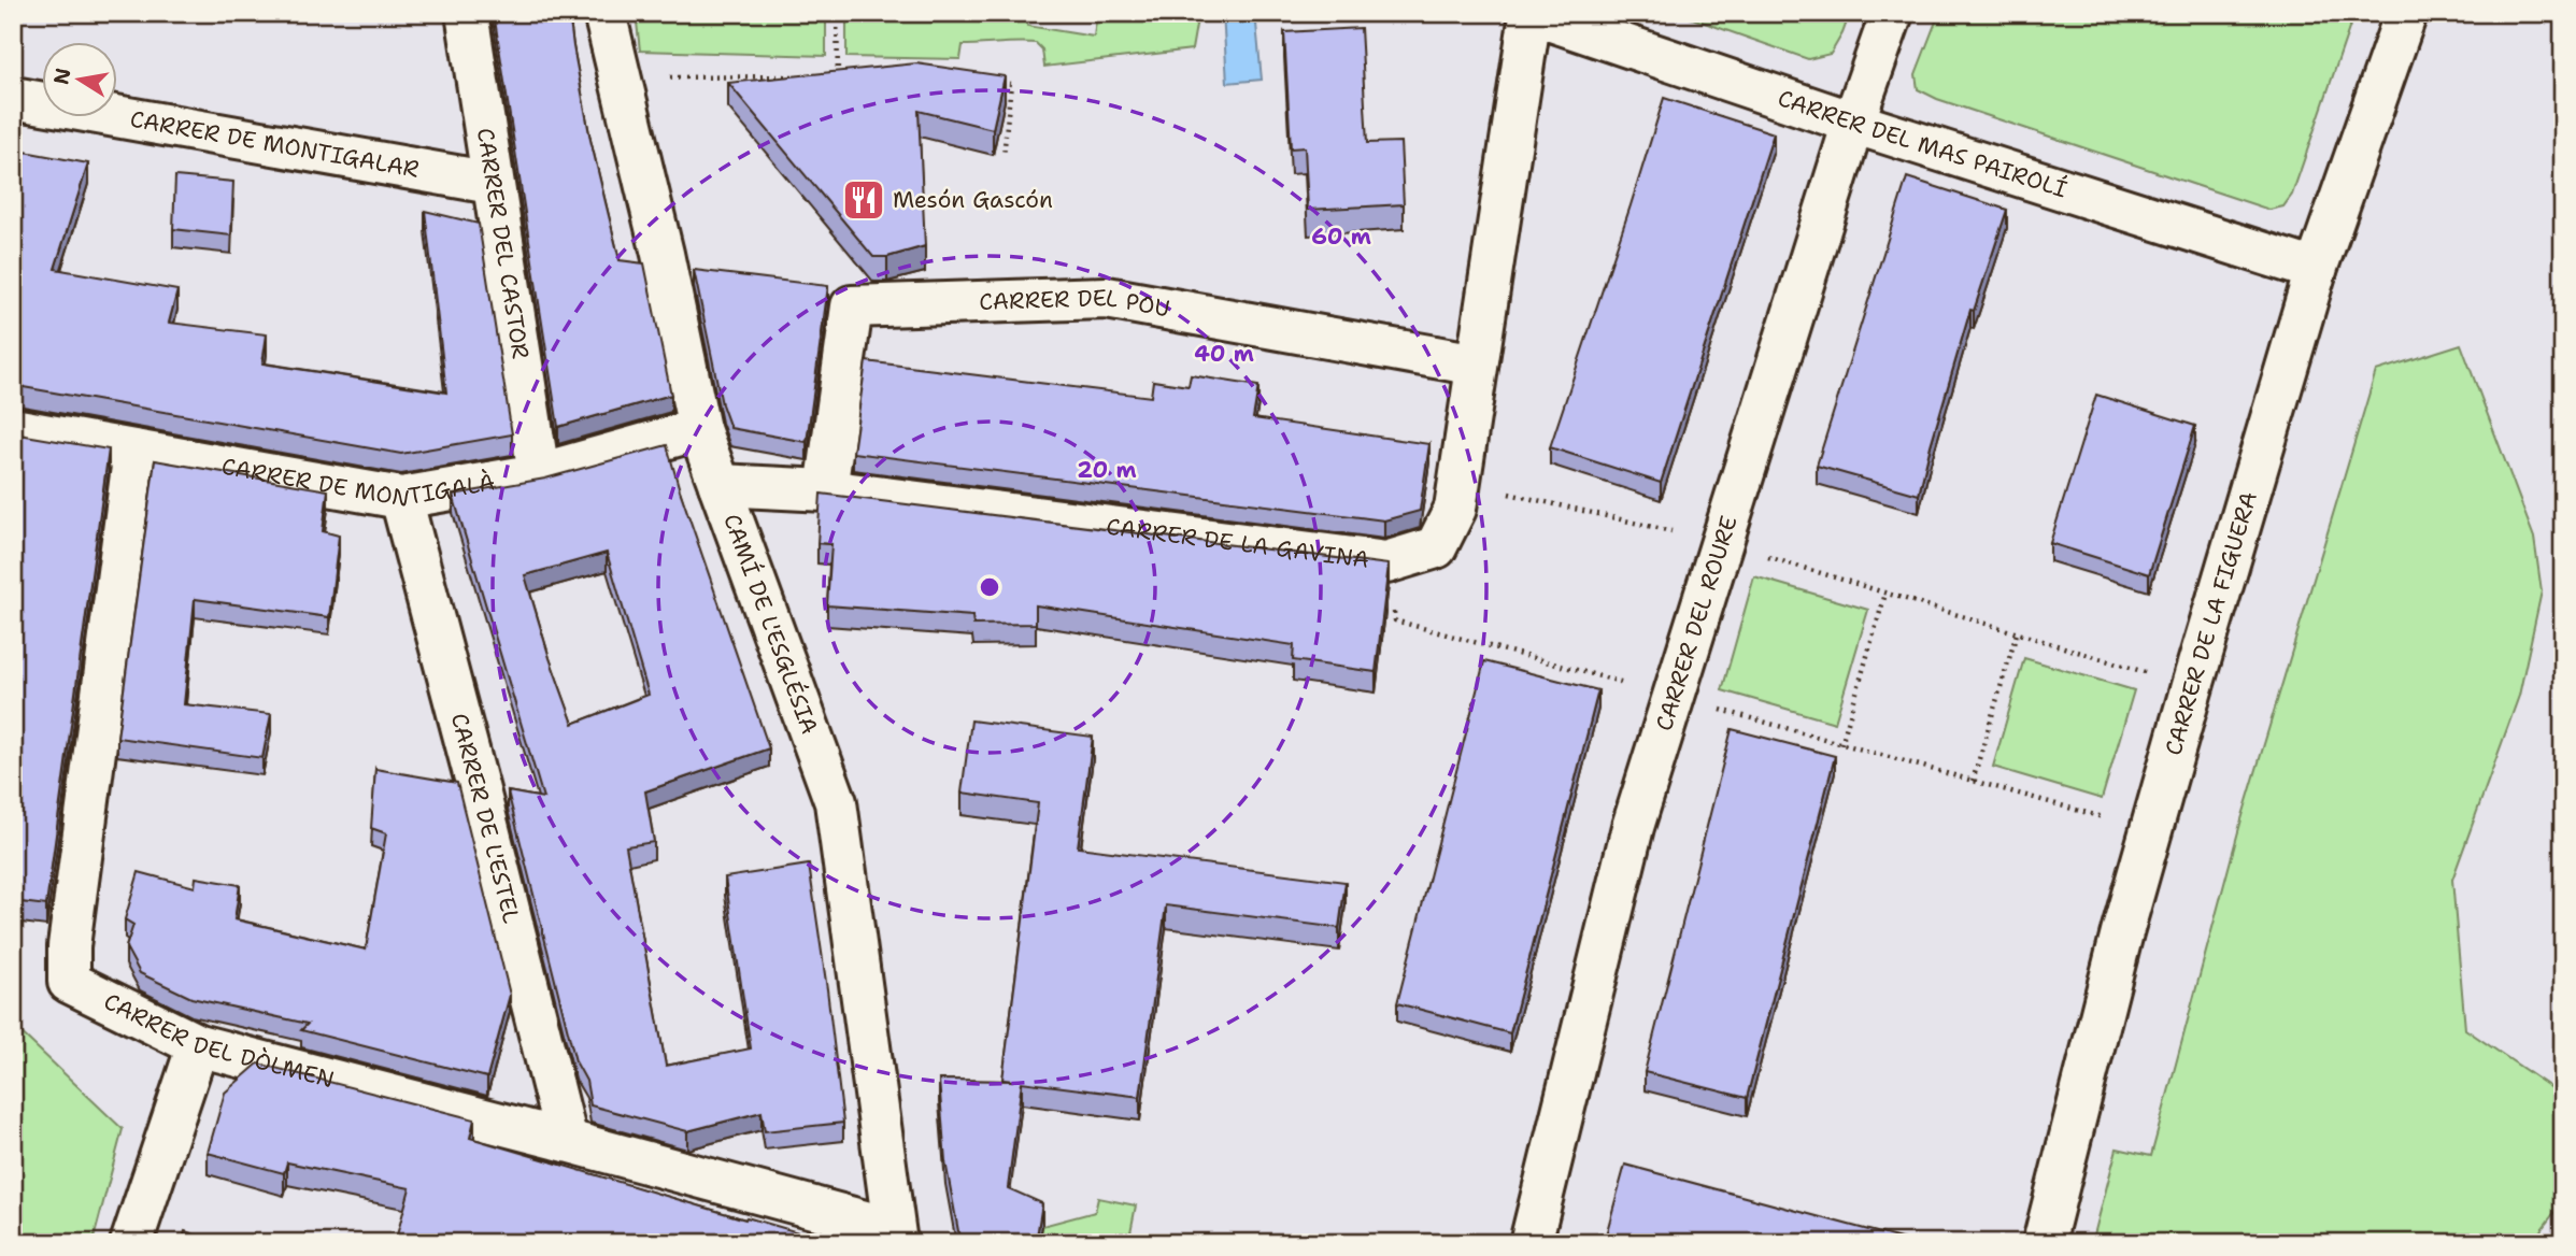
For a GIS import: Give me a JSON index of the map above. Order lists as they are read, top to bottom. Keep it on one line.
{"streets":{"street":["CARRER DE MONTIGALAR","CARRER DEL MAS PAIROLÍ","CARRER DEL CASTOR","CARRER DEL POU","CARRER DE MONTIGALÀ","CARRER DE LA GAVINA","CARRER DEL ROURE","CARRER DE LA FIGUERA","CAMÍ DE L'ESGLÉSIA","CARRER DE L'ESTEL","CARRER DEL DÒLMEN"]},"crossings":[["CARRER DE MONTIGALAR","CARRER DEL CASTOR"],["CARRER DEL MAS PAIROLÍ","CARRER DE LA GAVINA"],["CARRER DEL MAS PAIROLÍ","CARRER DEL ROURE"],["CARRER DEL MAS PAIROLÍ","CARRER DE LA FIGUERA"],["CARRER DEL CASTOR","CARRER DE MONTIGALÀ"],["CARRER DEL POU","CARRER DE LA GAVINA"],["CARRER DE MONTIGALÀ","CAMÍ DE L'ESGLÉSIA"],["CARRER DE MONTIGALÀ","CARRER DE L'ESTEL"],["CARRER DE MONTIGALÀ","CARRER DEL DÒLMEN"],["CARRER DE LA GAVINA","CAMÍ DE L'ESGLÉSIA"],["CAMÍ DE L'ESGLÉSIA","CARRER DEL DÒLMEN"],["CARRER DE L'ESTEL","CARRER DEL DÒLMEN"]],"places":{"restaurant":["Mesón Gascón"]},"north":"left","rings":["60 m","40 m","20 m"]}
